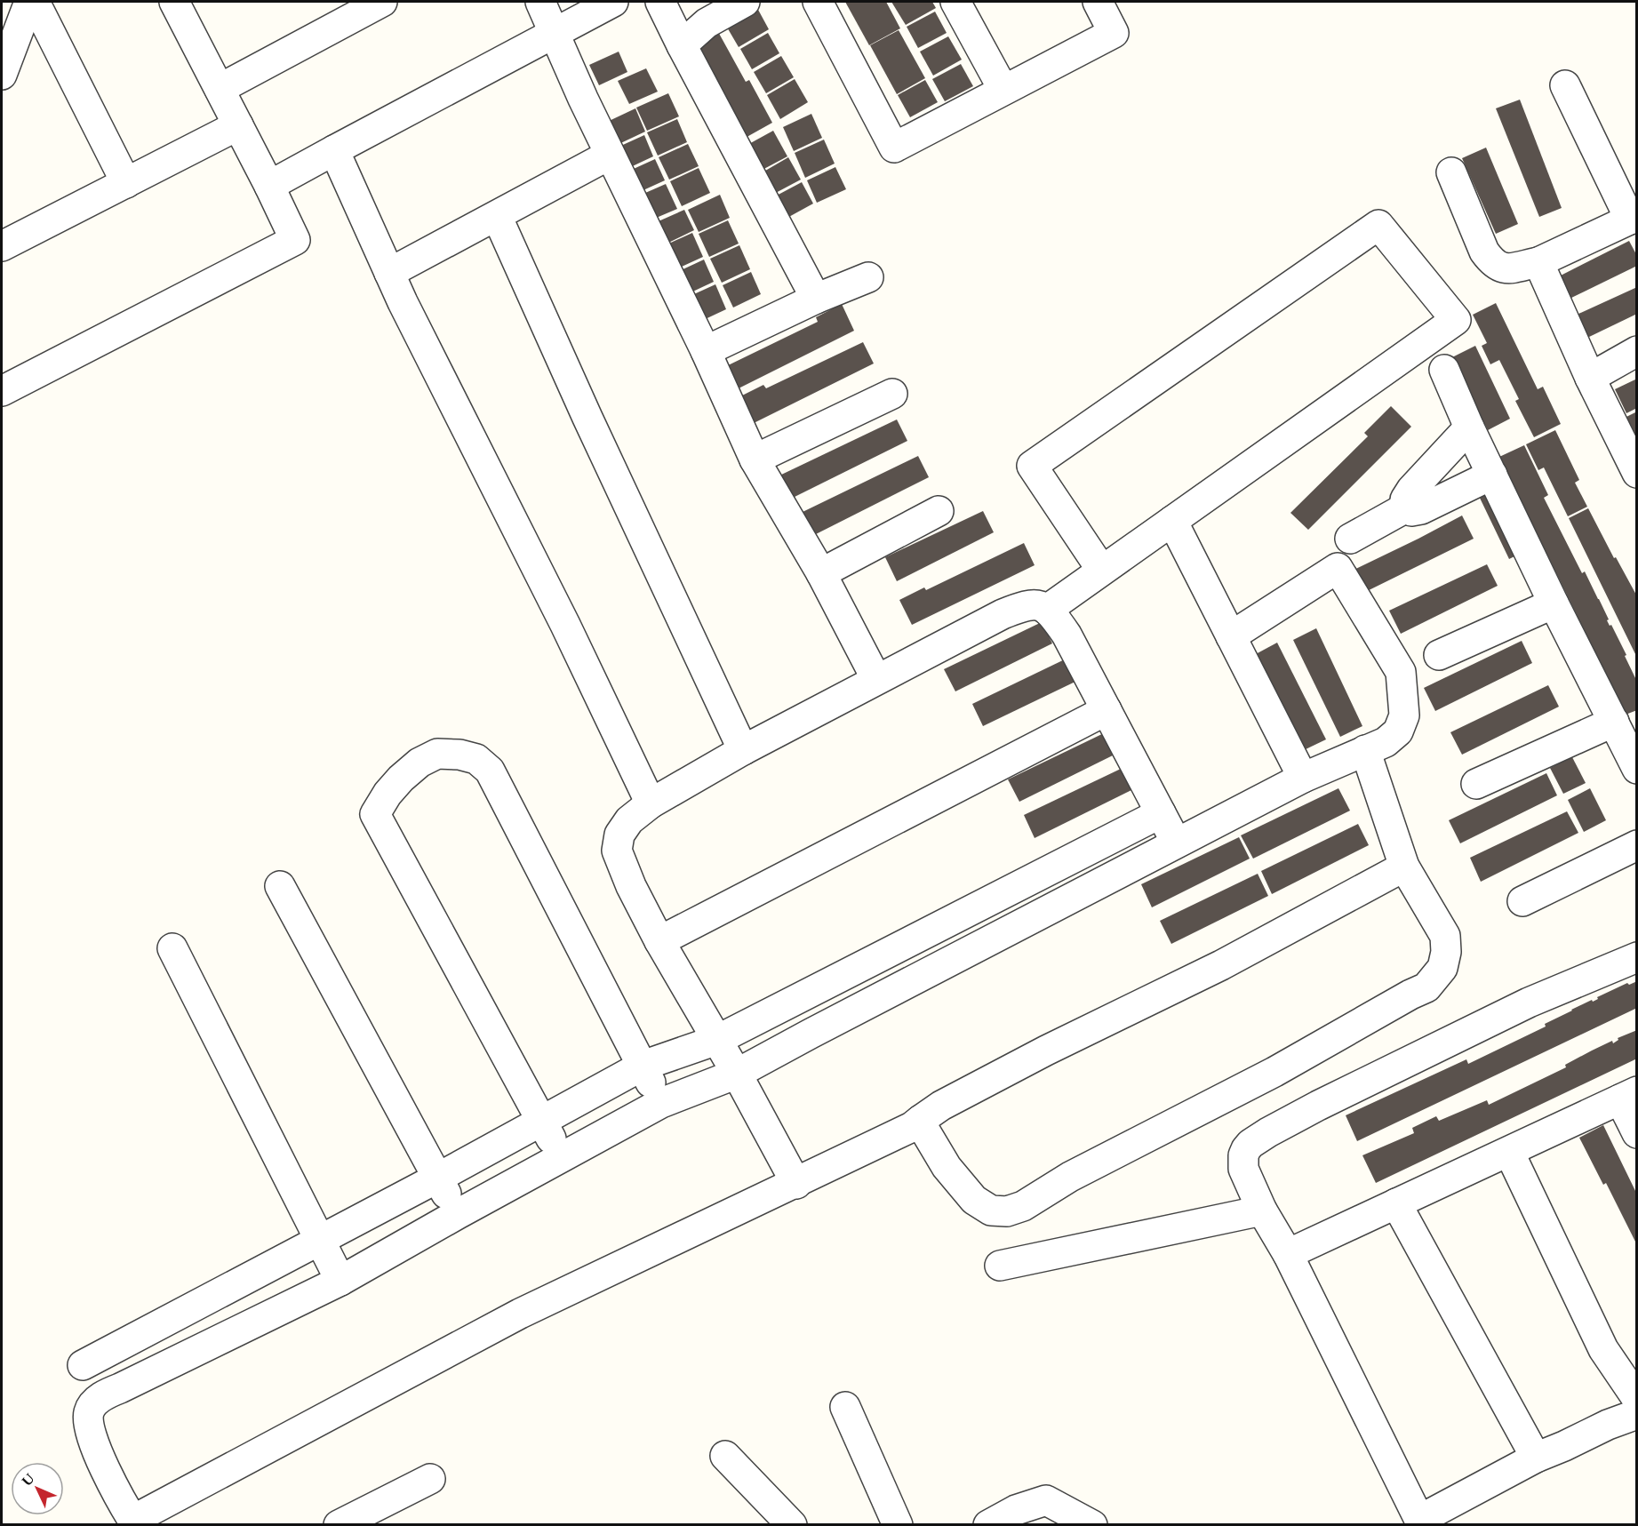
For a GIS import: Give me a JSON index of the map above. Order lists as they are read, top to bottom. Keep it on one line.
{"north":"top left"}
